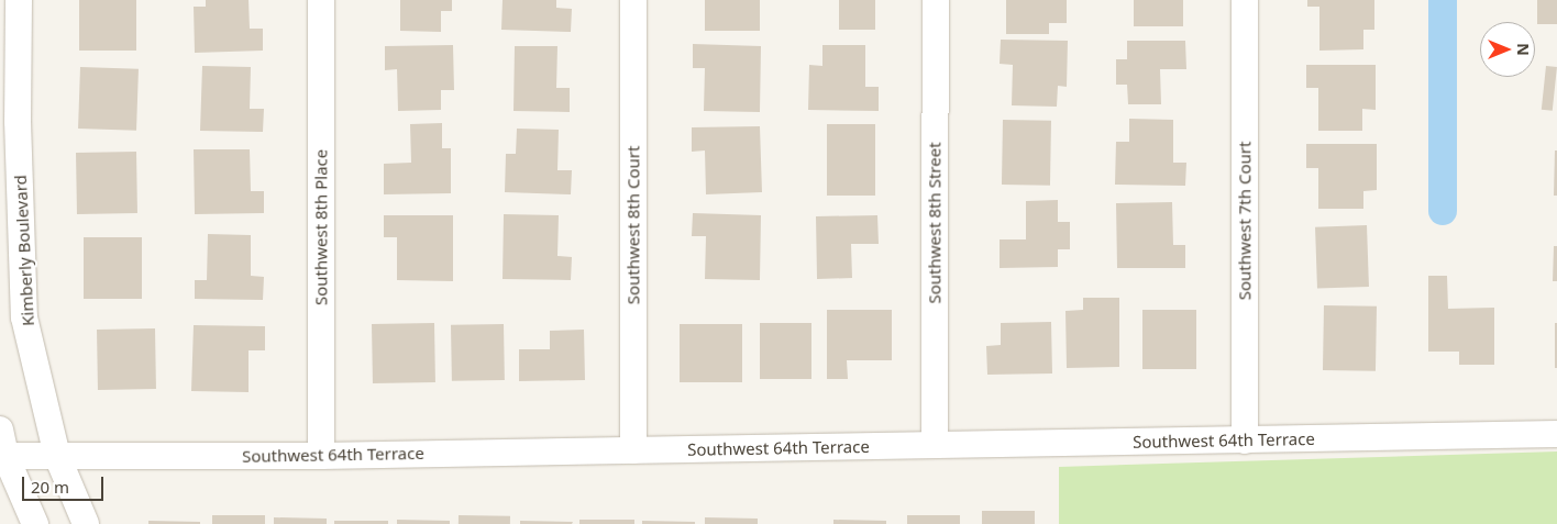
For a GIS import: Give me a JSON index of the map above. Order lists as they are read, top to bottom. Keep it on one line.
{"streets":{"street":["Southwest 7th Court","Southwest 8th Street","Southwest 8th Court","Southwest 8th Place","Kimberly Boulevard","Southwest 64th Terrace"]},"crossings":[["Southwest 7th Court","Southwest 64th Terrace"],["Southwest 8th Street","Southwest 64th Terrace"],["Southwest 8th Court","Southwest 64th Terrace"],["Southwest 8th Place","Southwest 64th Terrace"],["Kimberly Boulevard","Southwest 64th Terrace"]],"scale_bar":"20 m","north":"right"}
